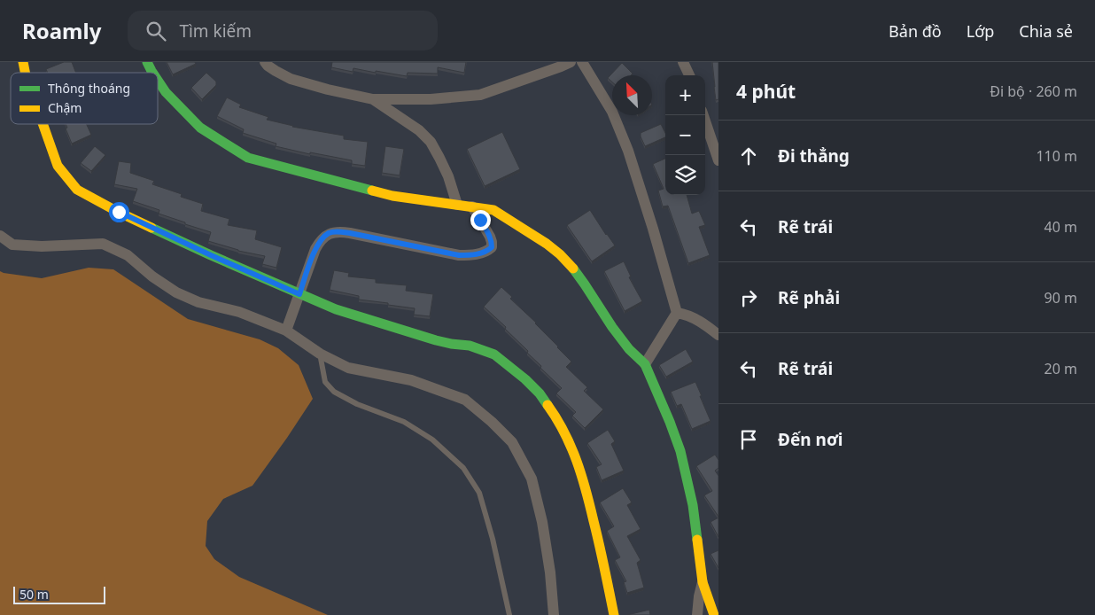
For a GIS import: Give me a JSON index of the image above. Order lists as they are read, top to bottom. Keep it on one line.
{"legend":["Thông thoáng","Chậm"],"scale_bar":"50 m","north":"top left","page":{"header":"Roamly","search":"Tìm kiếm","nav":["Bản đồ","Lớp","Chia sẻ"],"heading":["4 phút","Đi bộ · 260 m"],"map_buttons":["+","−"],"list":[["Đi thẳng","110 m"],["Rẽ trái","40 m"],["Rẽ phải","90 m"],["Rẽ trái","20 m"],"Đến nơi"],"scale":"50 m"}}
